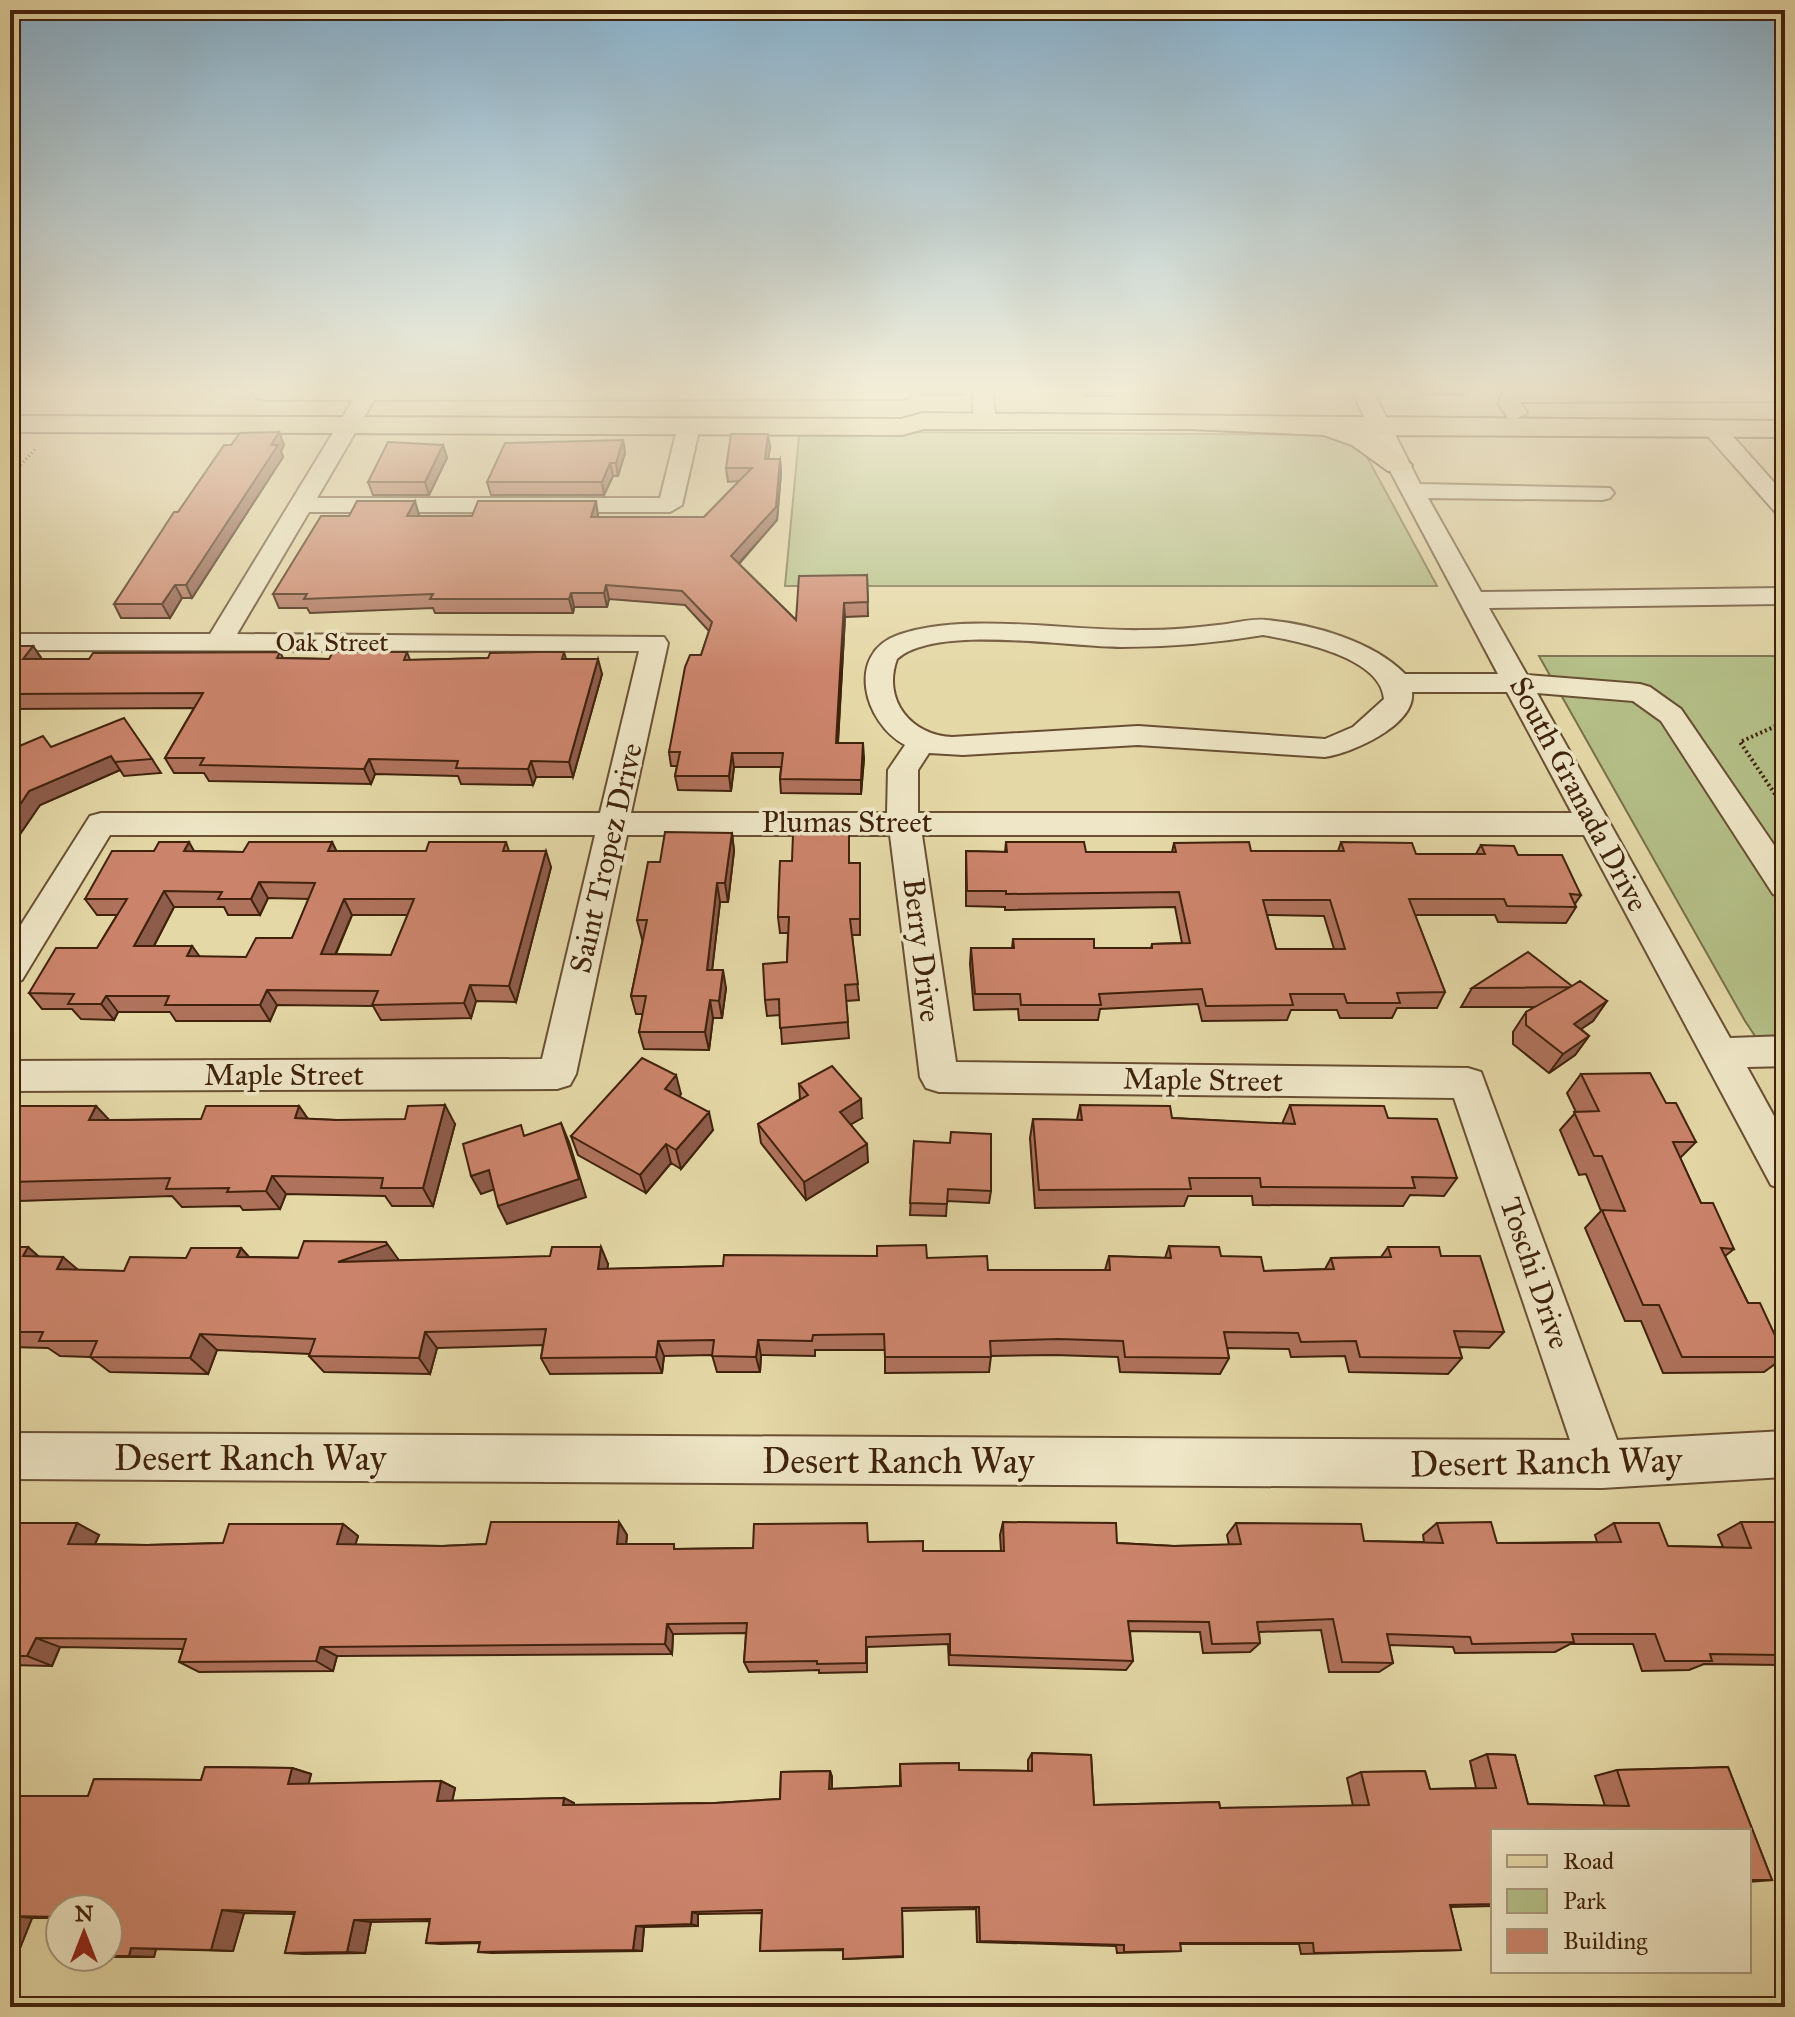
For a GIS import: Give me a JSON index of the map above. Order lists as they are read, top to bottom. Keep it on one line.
{"streets":{"street":["Oak Street","South Granada Drive","Plumas Street","Saint Tropez Drive","Berry Drive","Maple Street","Toschi Drive","Desert Ranch Way"]},"crossings":[["Oak Street","Saint Tropez Drive"],["South Granada Drive","Plumas Street"],["Plumas Street","Saint Tropez Drive"],["Plumas Street","Berry Drive"],["Saint Tropez Drive","Maple Street"],["Berry Drive","Maple Street"],["Maple Street","Toschi Drive"],["Toschi Drive","Desert Ranch Way"]],"legend":["Road","Park","Building"],"north":"top"}
